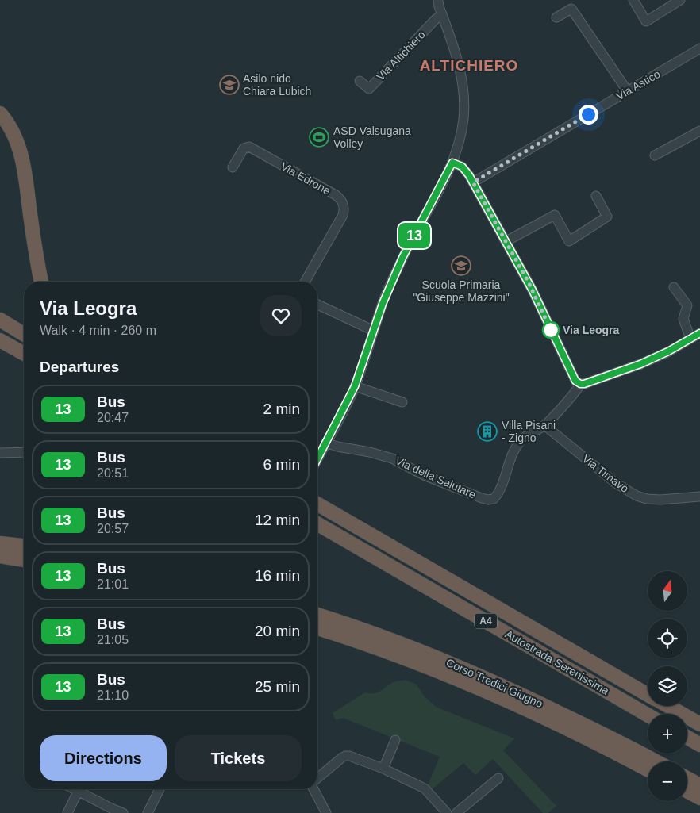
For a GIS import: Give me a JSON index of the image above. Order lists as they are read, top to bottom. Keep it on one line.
{"streets":{"highway":["A4","Autostrada Serenissima","Corso Tredici Giugno"],"street":["Via Altichiero","Via Astico","Via Edrone","Via Timavo","Via della Salutare"]},"crossings":[["Via Timavo","Via della Salutare"]],"districts":["ALTICHIERO"],"places":{"school or university":["Asilo nido Chiara Lubich","Scuola Primaria \"Giuseppe Mazzini\""],"sports":["ASD Valsugana Volley"],"other":["Via Leogra"],"building":["Villa Pisani - Zigno"]},"lines":["bus line 13"],"north":"top","page":{"on_map":"13","heading":[["Via Leogra","Walk · 4 min · 260 m"],"Departures"],"list":[{"mark":"13","name":"Bus","note":"20:47","value":"2 min"},{"mark":"13","name":"Bus","note":"20:51","value":"6 min"},{"mark":"13","name":"Bus","note":"20:57","value":"12 min"},{"mark":"13","name":"Bus","note":"21:01","value":"16 min"},{"mark":"13","name":"Bus","note":"21:05","value":"20 min"},{"mark":"13","name":"Bus","note":"21:10","value":"25 min"}],"map_buttons":["+","−"],"buttons":["Directions","Tickets"]}}
